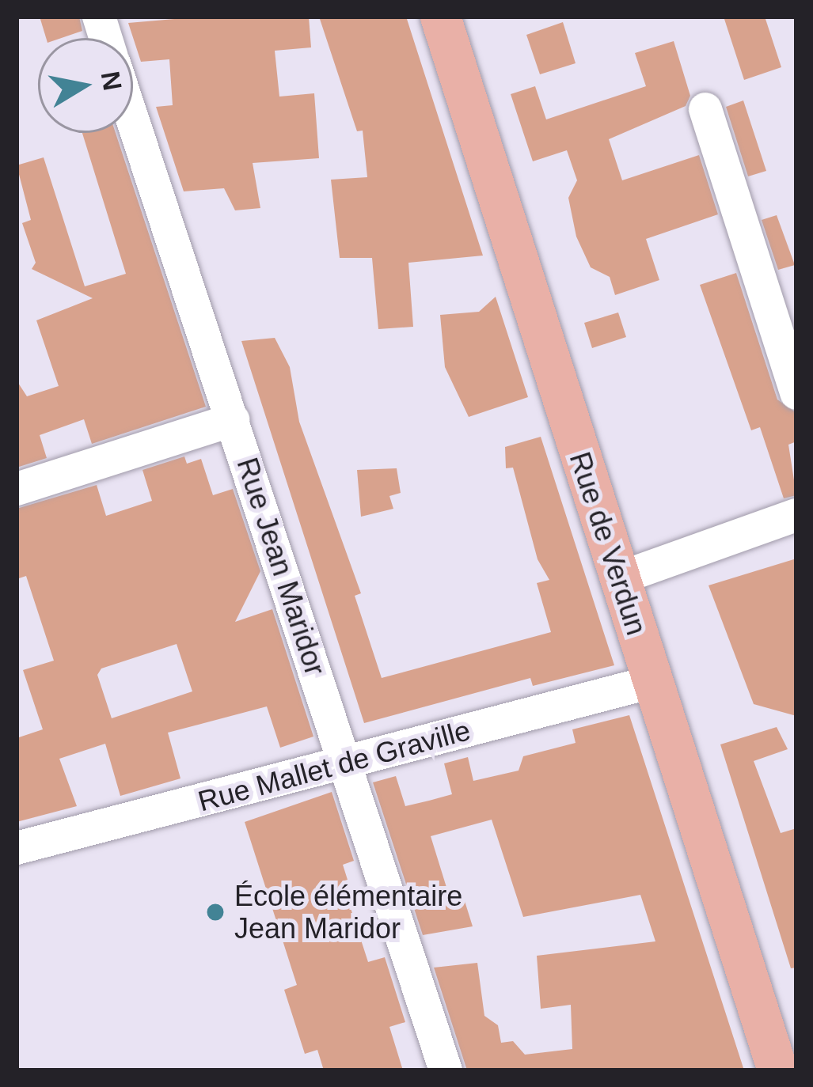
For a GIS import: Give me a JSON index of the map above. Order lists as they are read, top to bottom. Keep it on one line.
{"streets":{"main road":["Rue de Verdun"],"street":["Rue Jean Maridor","Rue Mallet de Graville"]},"crossings":[["Rue de Verdun","Rue Mallet de Graville"],["Rue Jean Maridor","Rue Mallet de Graville"]],"places":["École élémentaire Jean Maridor"],"north":"right"}
